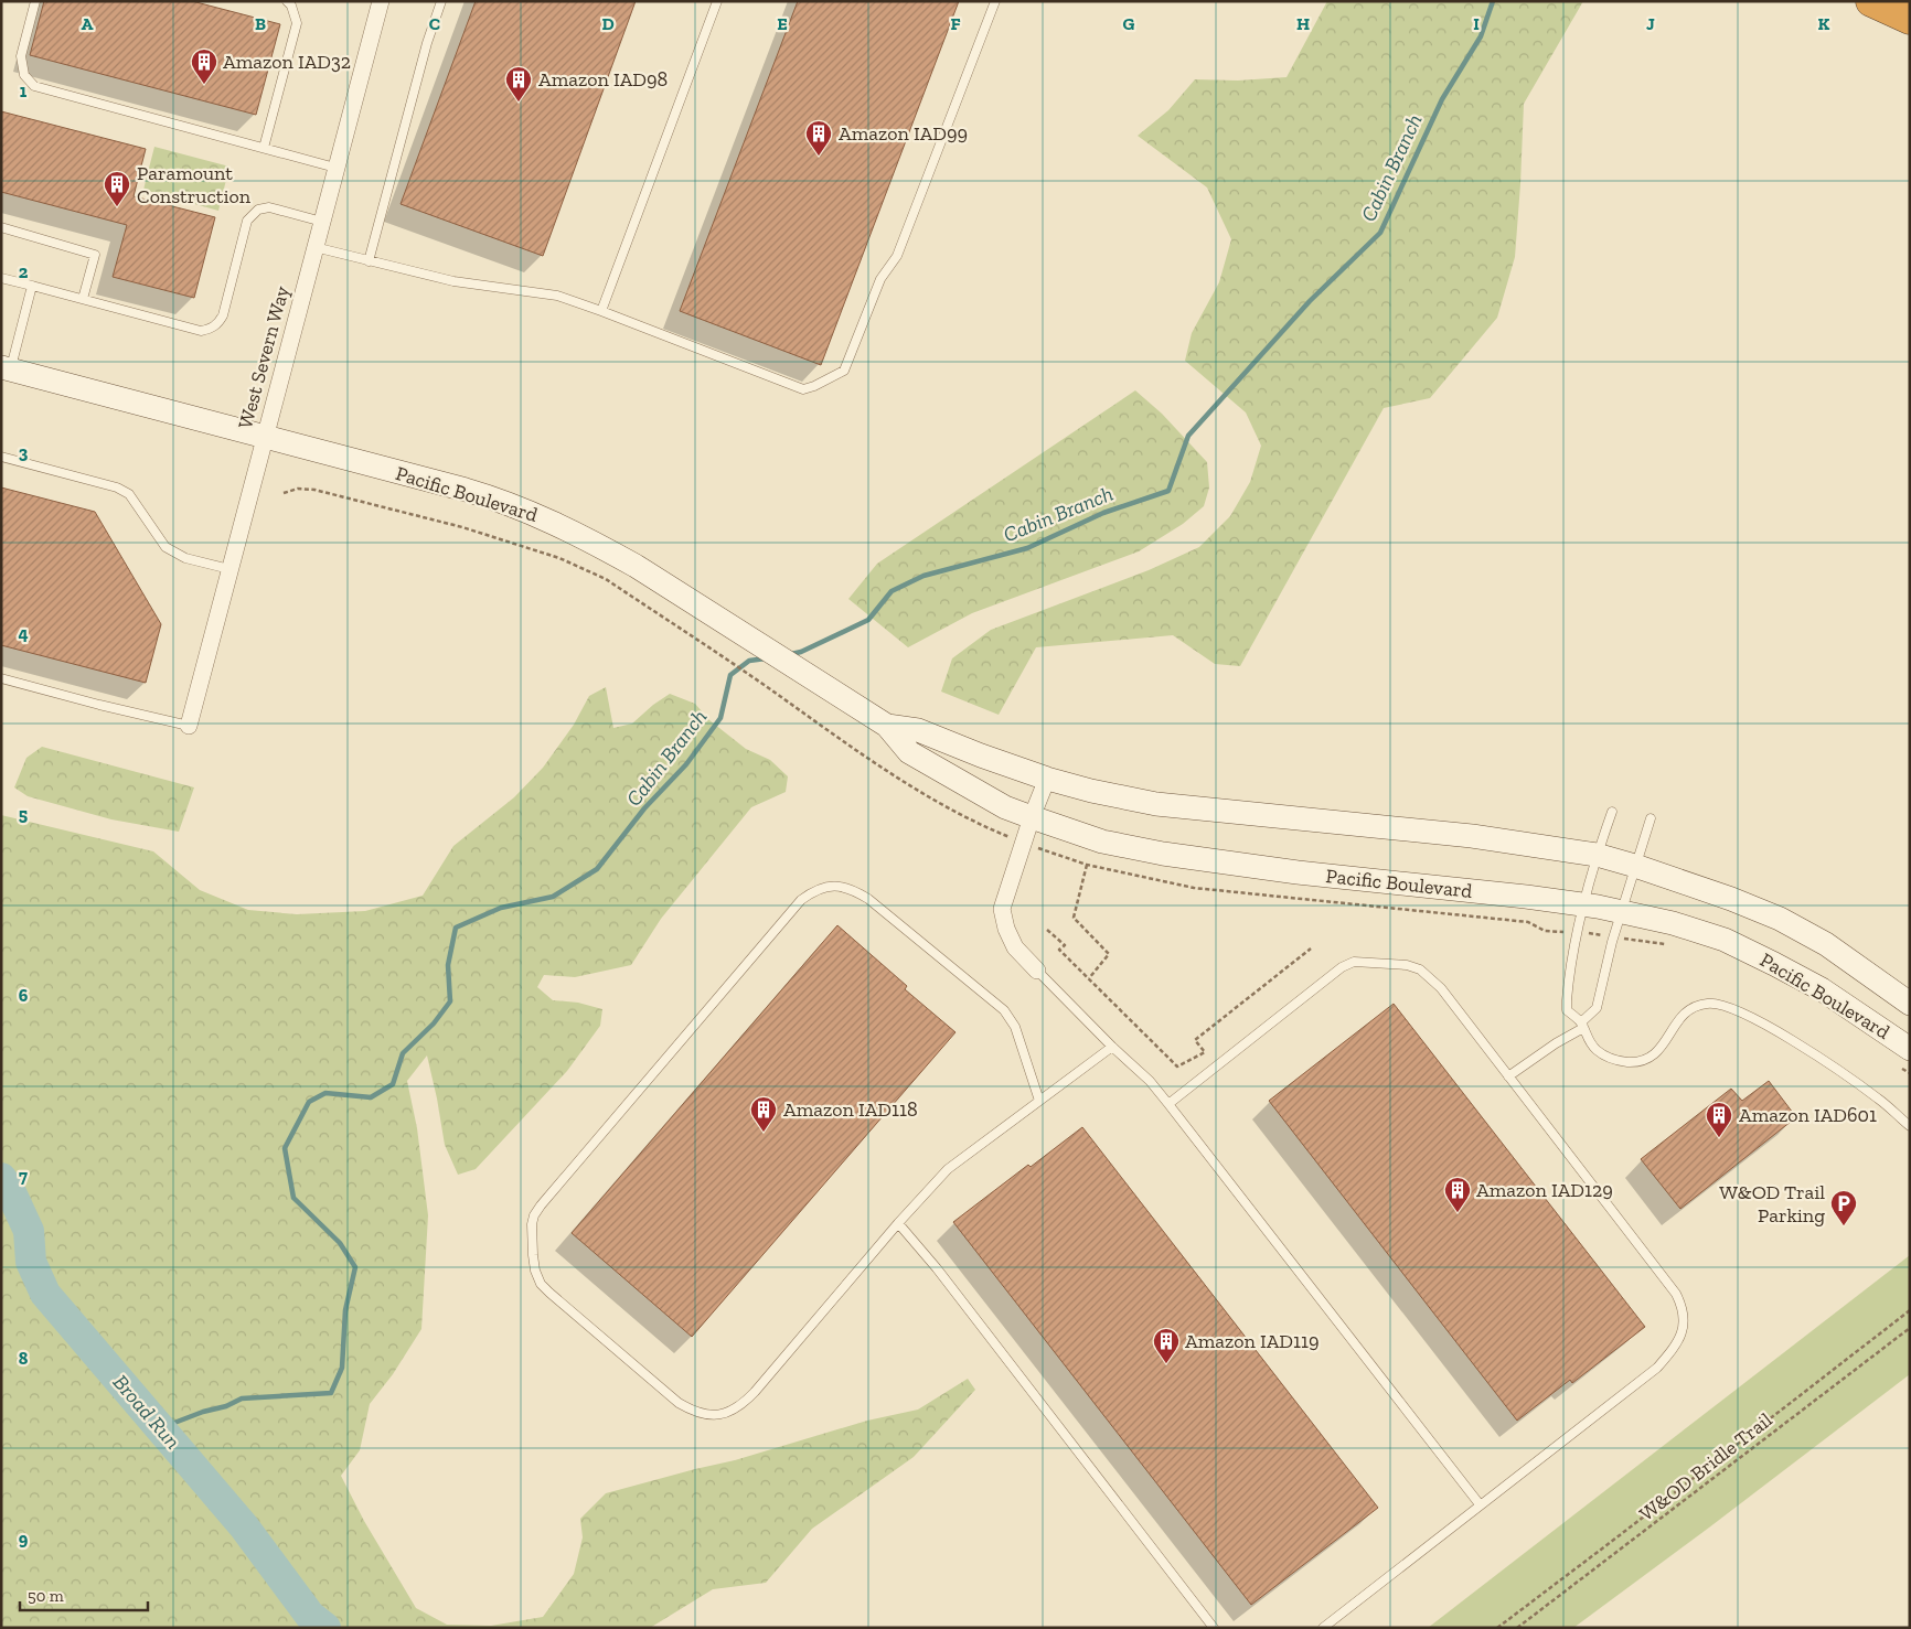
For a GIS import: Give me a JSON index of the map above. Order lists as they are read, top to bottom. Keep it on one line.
{"streets":{"main road":["Pacific Boulevard"],"street":["West Severn Way"],"path":["W&OD Bridle Trail"]},"crossings":[["West Severn Way","Pacific Boulevard"]],"water":["Cabin Branch","Broad Run"],"places":{"building":["Amazon IAD32","Amazon IAD98","Amazon IAD99","Paramount Construction","Amazon IAD118","Amazon IAD601","Amazon IAD129","Amazon IAD119"],"parking":["W&OD Trail Parking"]},"scale_bar":"50 m","grid":{"columns":["A","B","C","D","E","F","G","H","I","J","K"],"rows":["1","2","3","4","5","6","7","8","9"]}}
